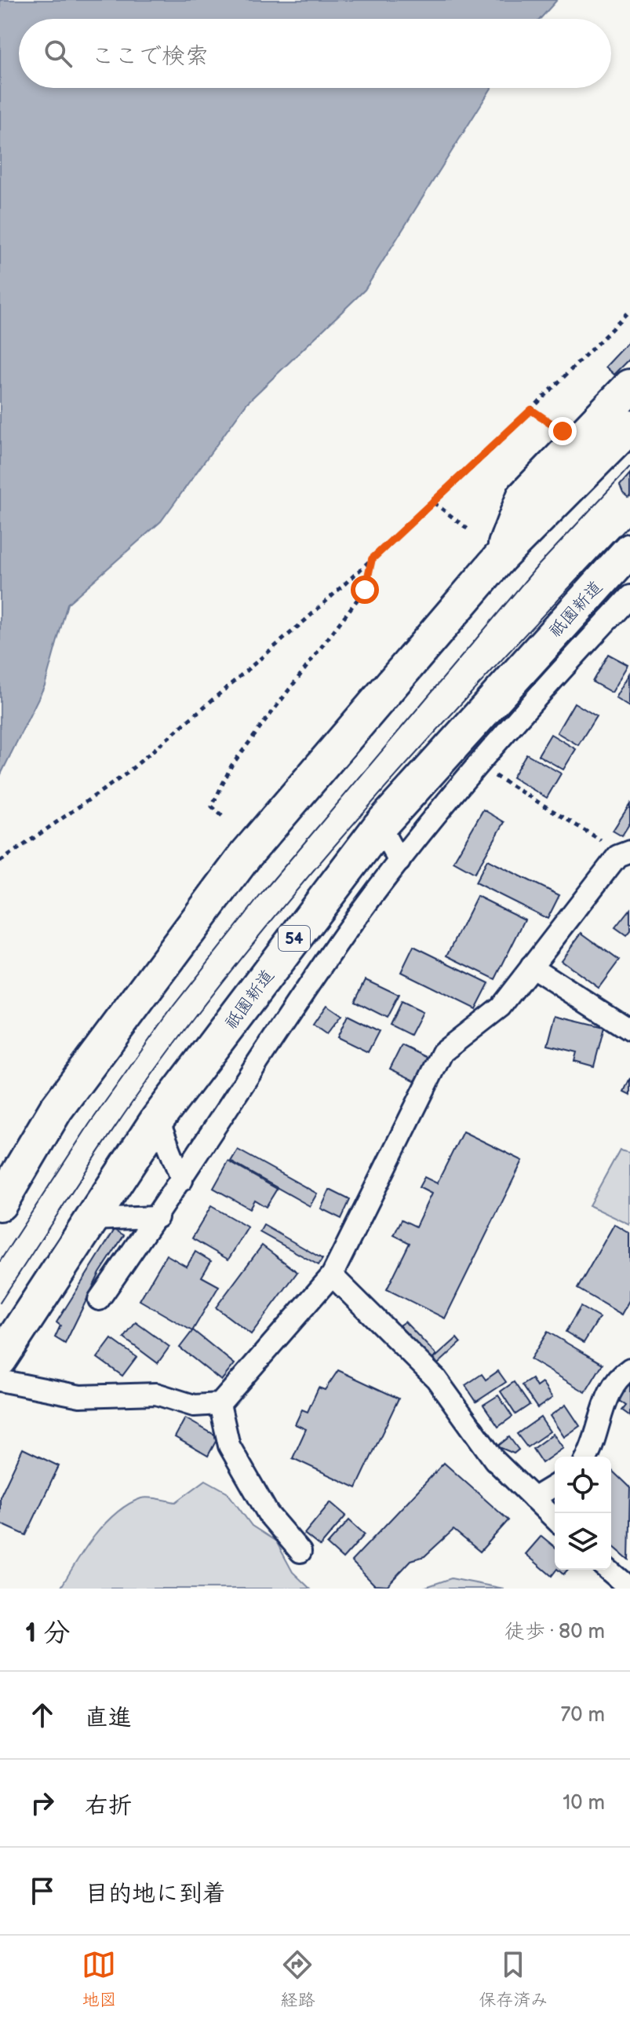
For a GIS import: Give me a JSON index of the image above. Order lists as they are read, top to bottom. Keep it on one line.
{"streets":{"highway":["祇園新道","54"]},"page":{"search":"ここで検索","heading":["1 分","徒歩 · 80 m"],"list":[["直進","70 m"],["右折","10 m"],"目的地に到着"],"nav":["地図","経路","保存済み"]}}
